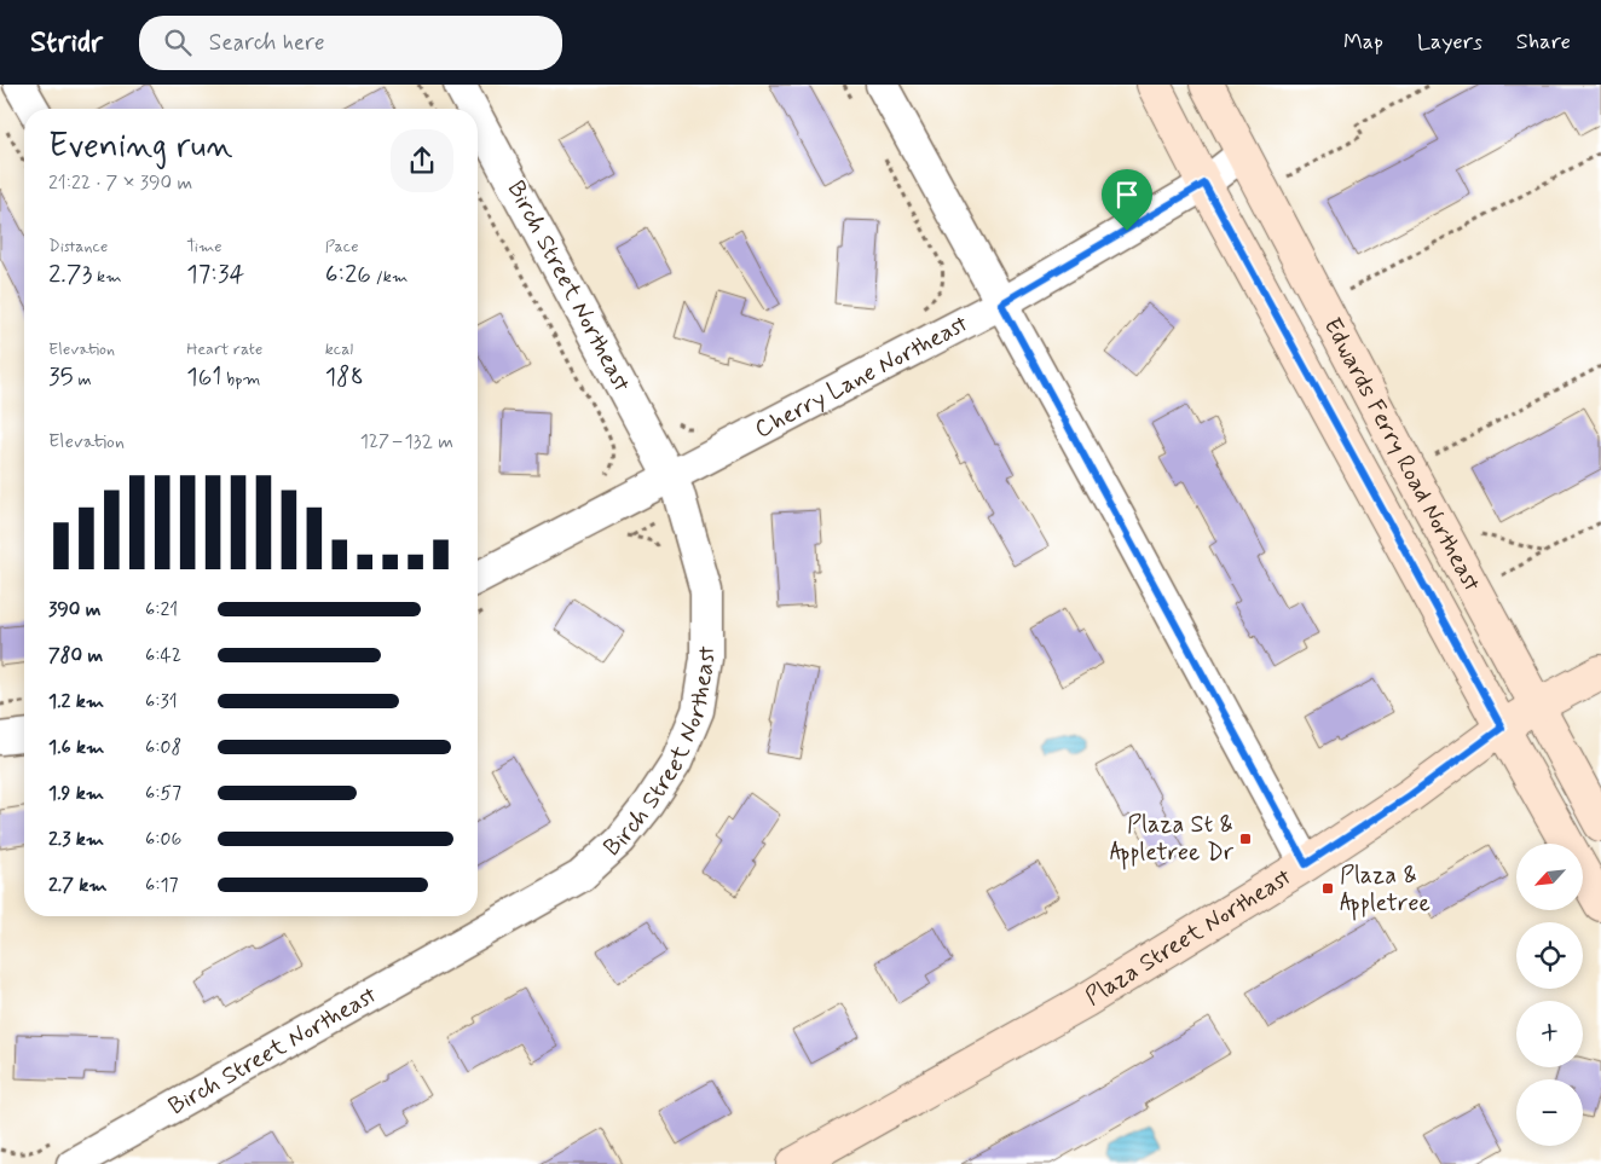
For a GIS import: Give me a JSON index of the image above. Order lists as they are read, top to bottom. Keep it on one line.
{"streets":{"main road":["Edwards Ferry Road Northeast","Plaza Street Northeast"],"street":["Birch Street Northeast","Cherry Lane Northeast"]},"crossings":[["Birch Street Northeast","Cherry Lane Northeast"],["Cherry Lane Northeast","Edwards Ferry Road Northeast"],["Edwards Ferry Road Northeast","Plaza Street Northeast"]],"places":{"transit":["Plaza St & Appletree Dr","Plaza & Appletree"]},"north":"bottom left","page":{"header":"Stridr","search":"Search here","nav":["Map","Layers","Share"],"heading":["Evening run","21:22 · 7 × 390 m"],"stats":[["Distance","2.73 km"],["Time","17:34"],["Pace","6:26 /km"],["Elevation","35 m"],["Heart rate","161 bpm"],["kcal","188"]],"chart":["Elevation","127–132 m"],"list":[{"name":"390 m","note":"6:21"},{"name":"780 m","note":"6:42"},{"name":"1.2 km","note":"6:31"},{"name":"1.6 km","note":"6:08"},{"name":"1.9 km","note":"6:57"},{"name":"2.3 km","note":"6:06"},{"name":"2.7 km","note":"6:17"}],"map_buttons":["+","−"]}}
